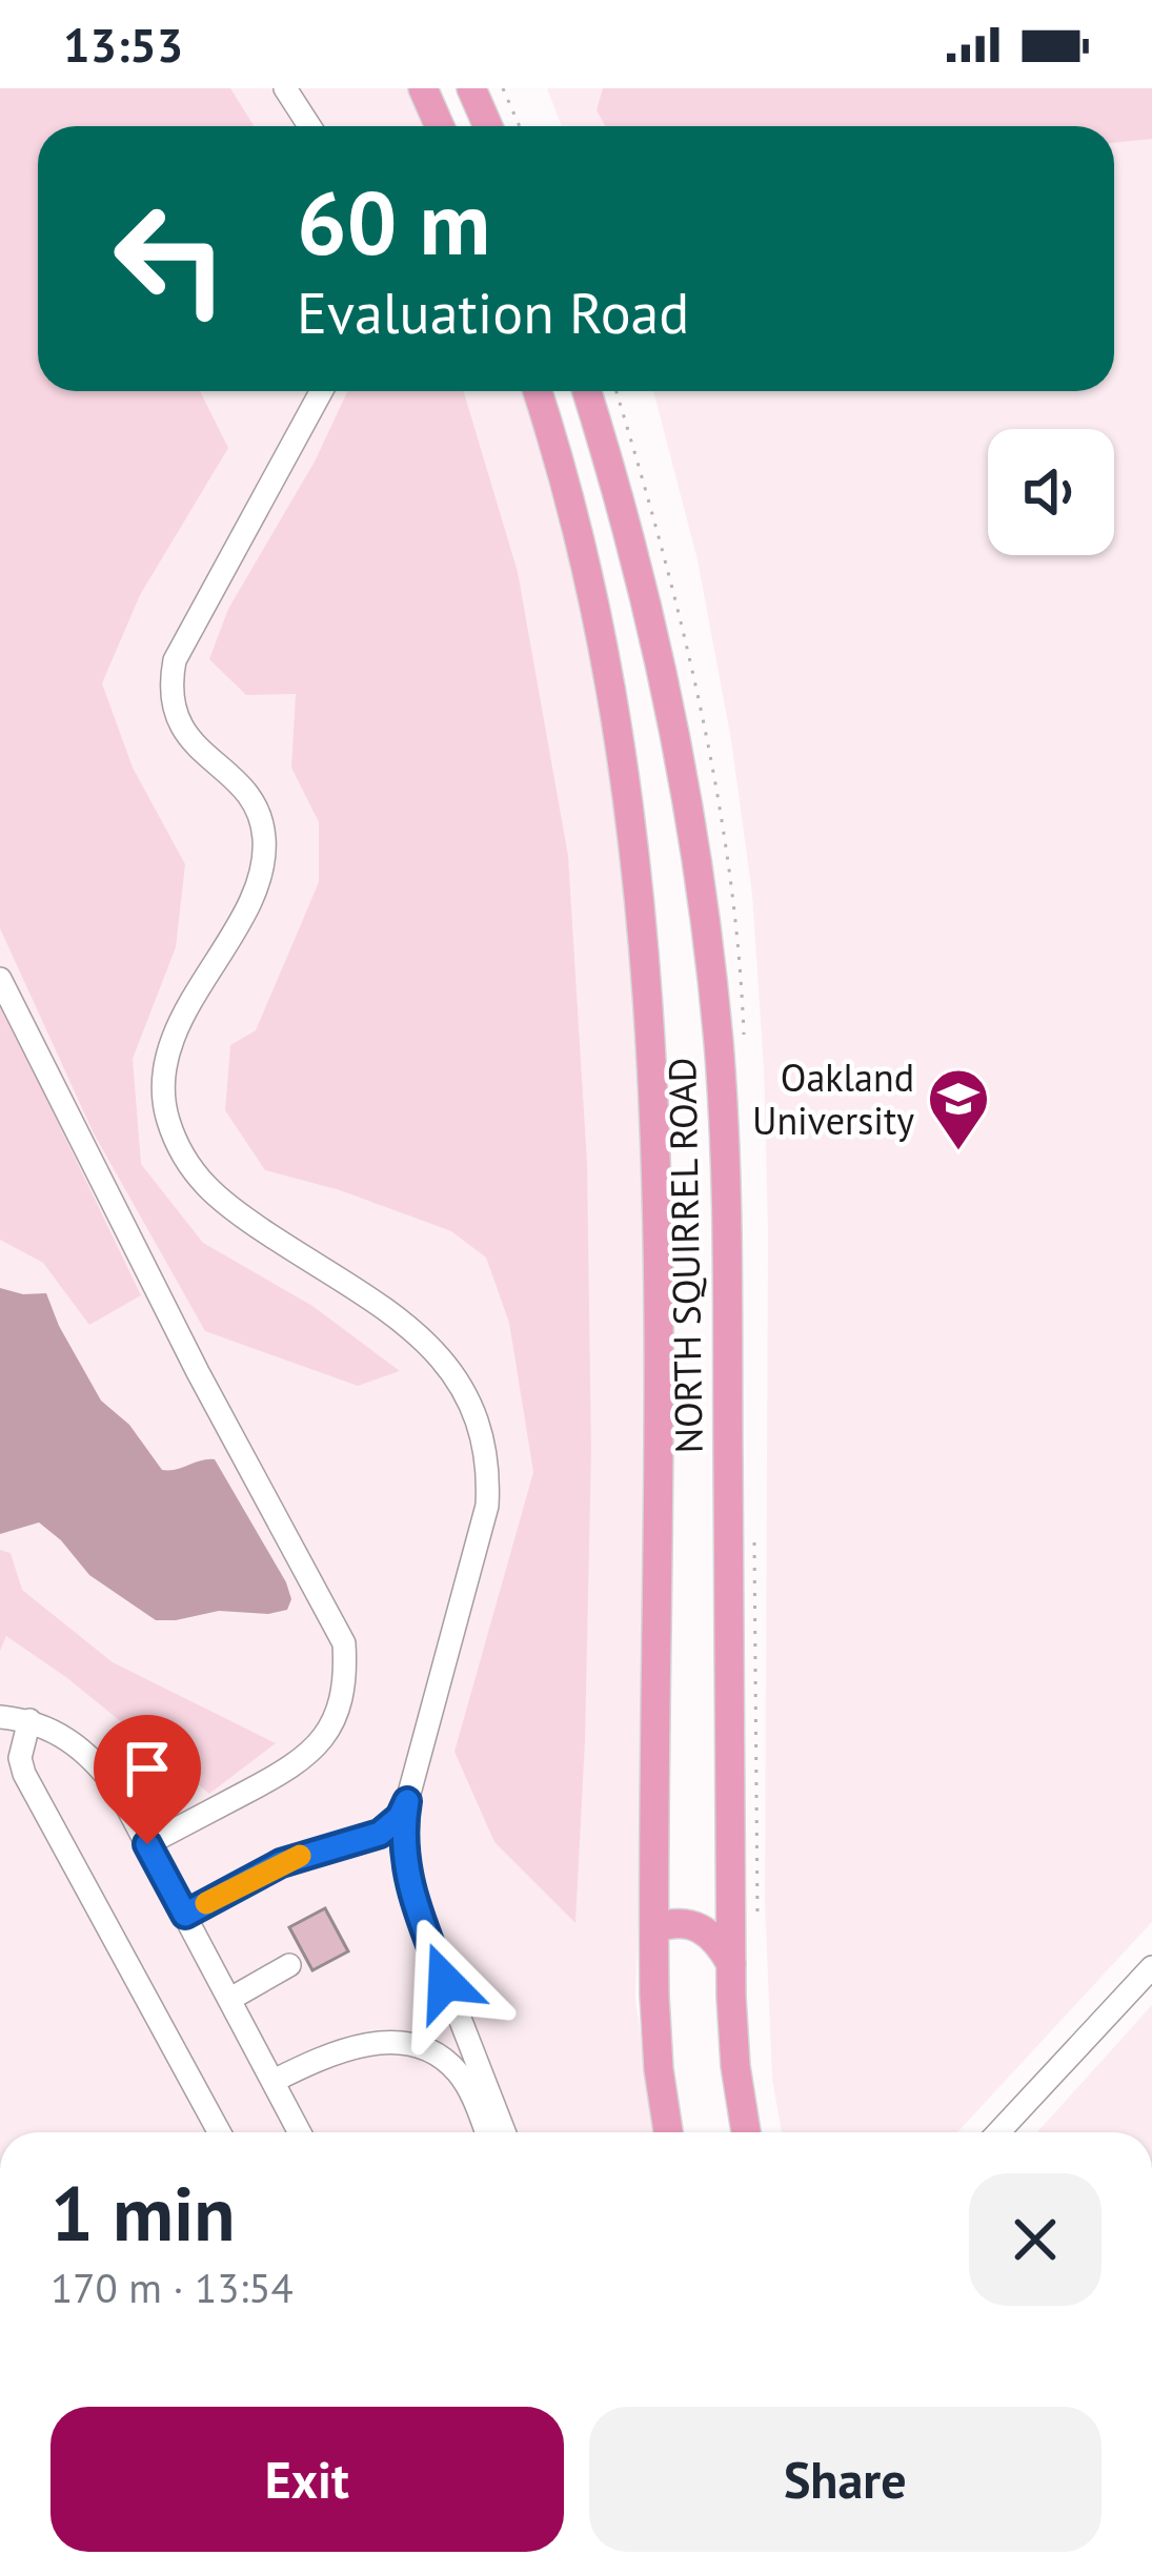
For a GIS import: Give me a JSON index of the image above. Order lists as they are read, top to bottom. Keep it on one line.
{"streets":{"main road":["NORTH SQUIRREL ROAD"]},"places":{"school or university":["Oakland University"]},"page":{"status":"13:53","turn":["60 m","Evaluation Road"],"heading":["1 min","170 m · 13:54"],"buttons":["Exit","Share"]}}
